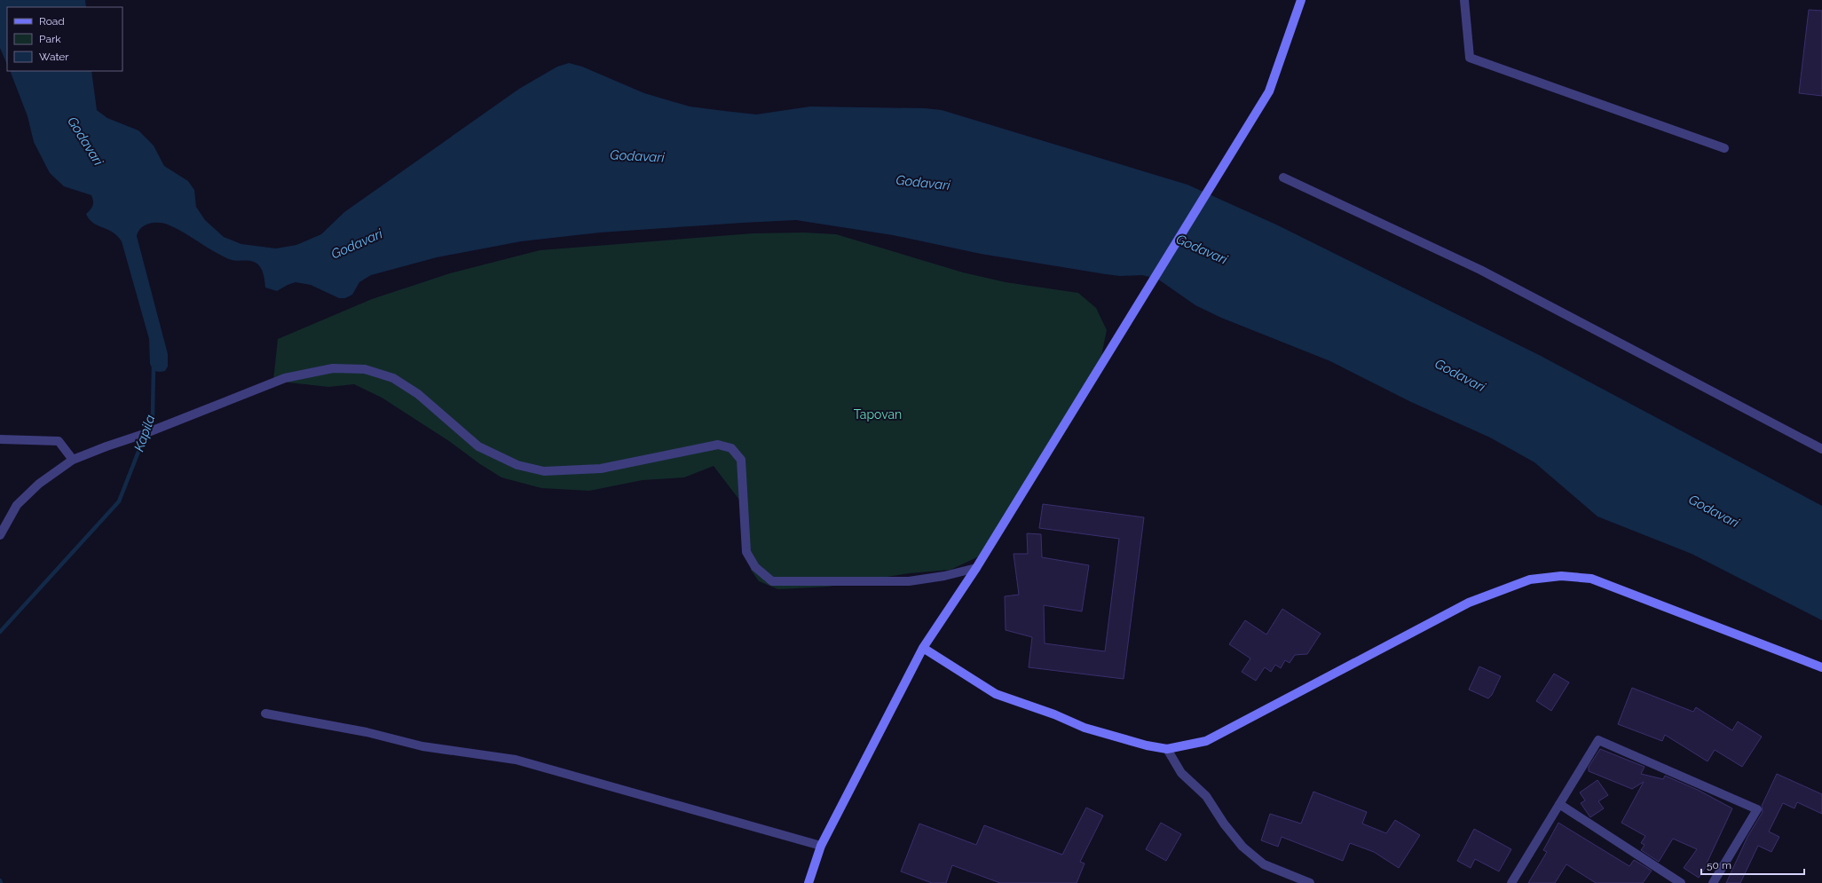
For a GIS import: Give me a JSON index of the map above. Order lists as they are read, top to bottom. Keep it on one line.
{"water":["Godavari","Kapila"],"parks":["Tapovan"],"legend":["Road","Park","Water"],"scale_bar":"50 m"}
